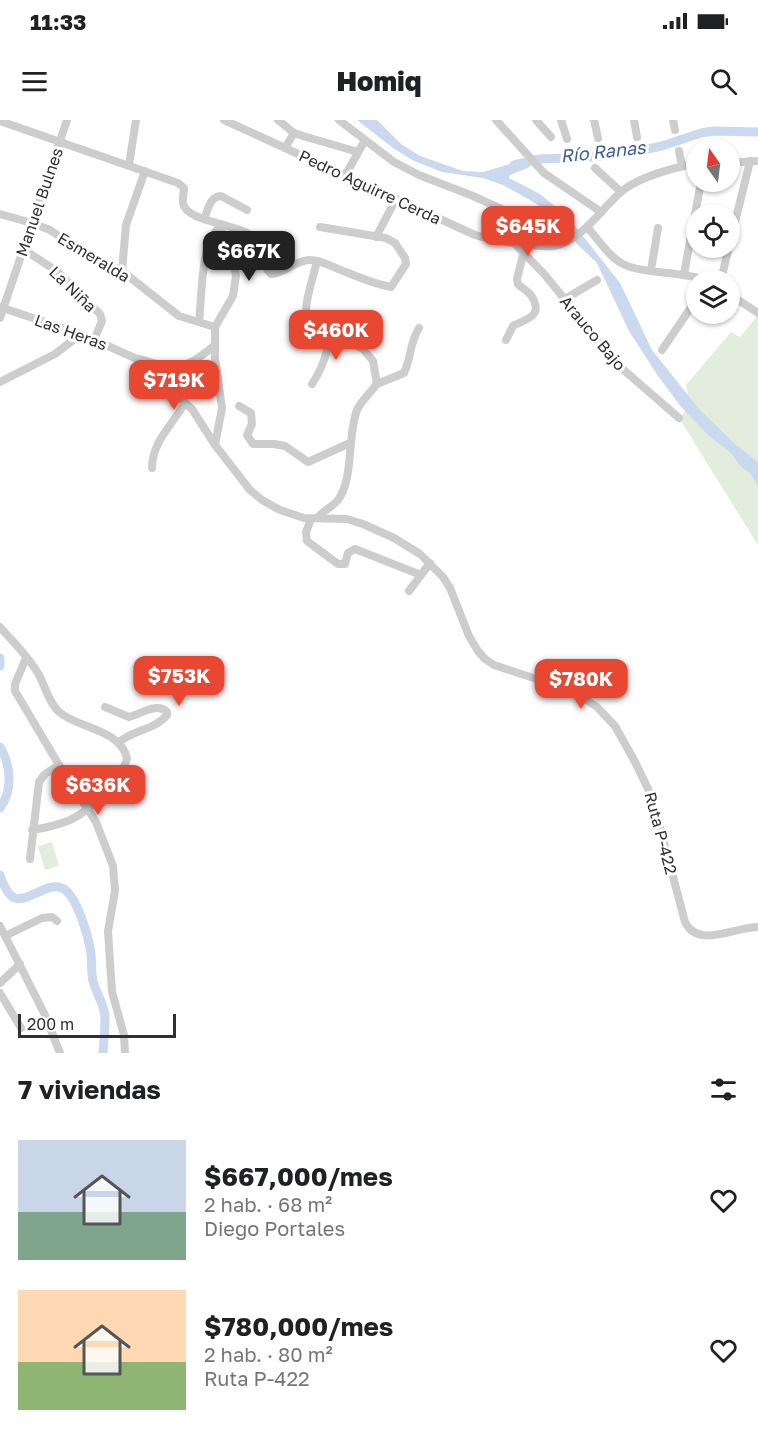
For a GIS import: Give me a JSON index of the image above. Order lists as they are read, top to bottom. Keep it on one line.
{"streets":{"street":["Pedro Aguirre Cerda","Manuel Bulnes","Esmeralda","La Niña","Las Heras","Arauco Bajo","Ruta P-422"]},"crossings":[["Pedro Aguirre Cerda","Arauco Bajo"],["Manuel Bulnes","Esmeralda"],["Manuel Bulnes","La Niña"],["Manuel Bulnes","Las Heras"],["La Niña","Las Heras"],["Las Heras","Ruta P-422"]],"water":["Río Ranas"],"scale_bar":"200 m","north":"top","page":{"status":"11:33","header":"Homiq","price":["$645K","$667K","$460K","$719K","$753K","$780K","$636K"],"scale":"200 m","heading":"7 viviendas","list":[{"name":"$667,000/mes","note":"2 hab. · 68 m² · Diego Portales"},{"name":"$780,000/mes","note":"2 hab. · 80 m² · Ruta P-422"}]}}
